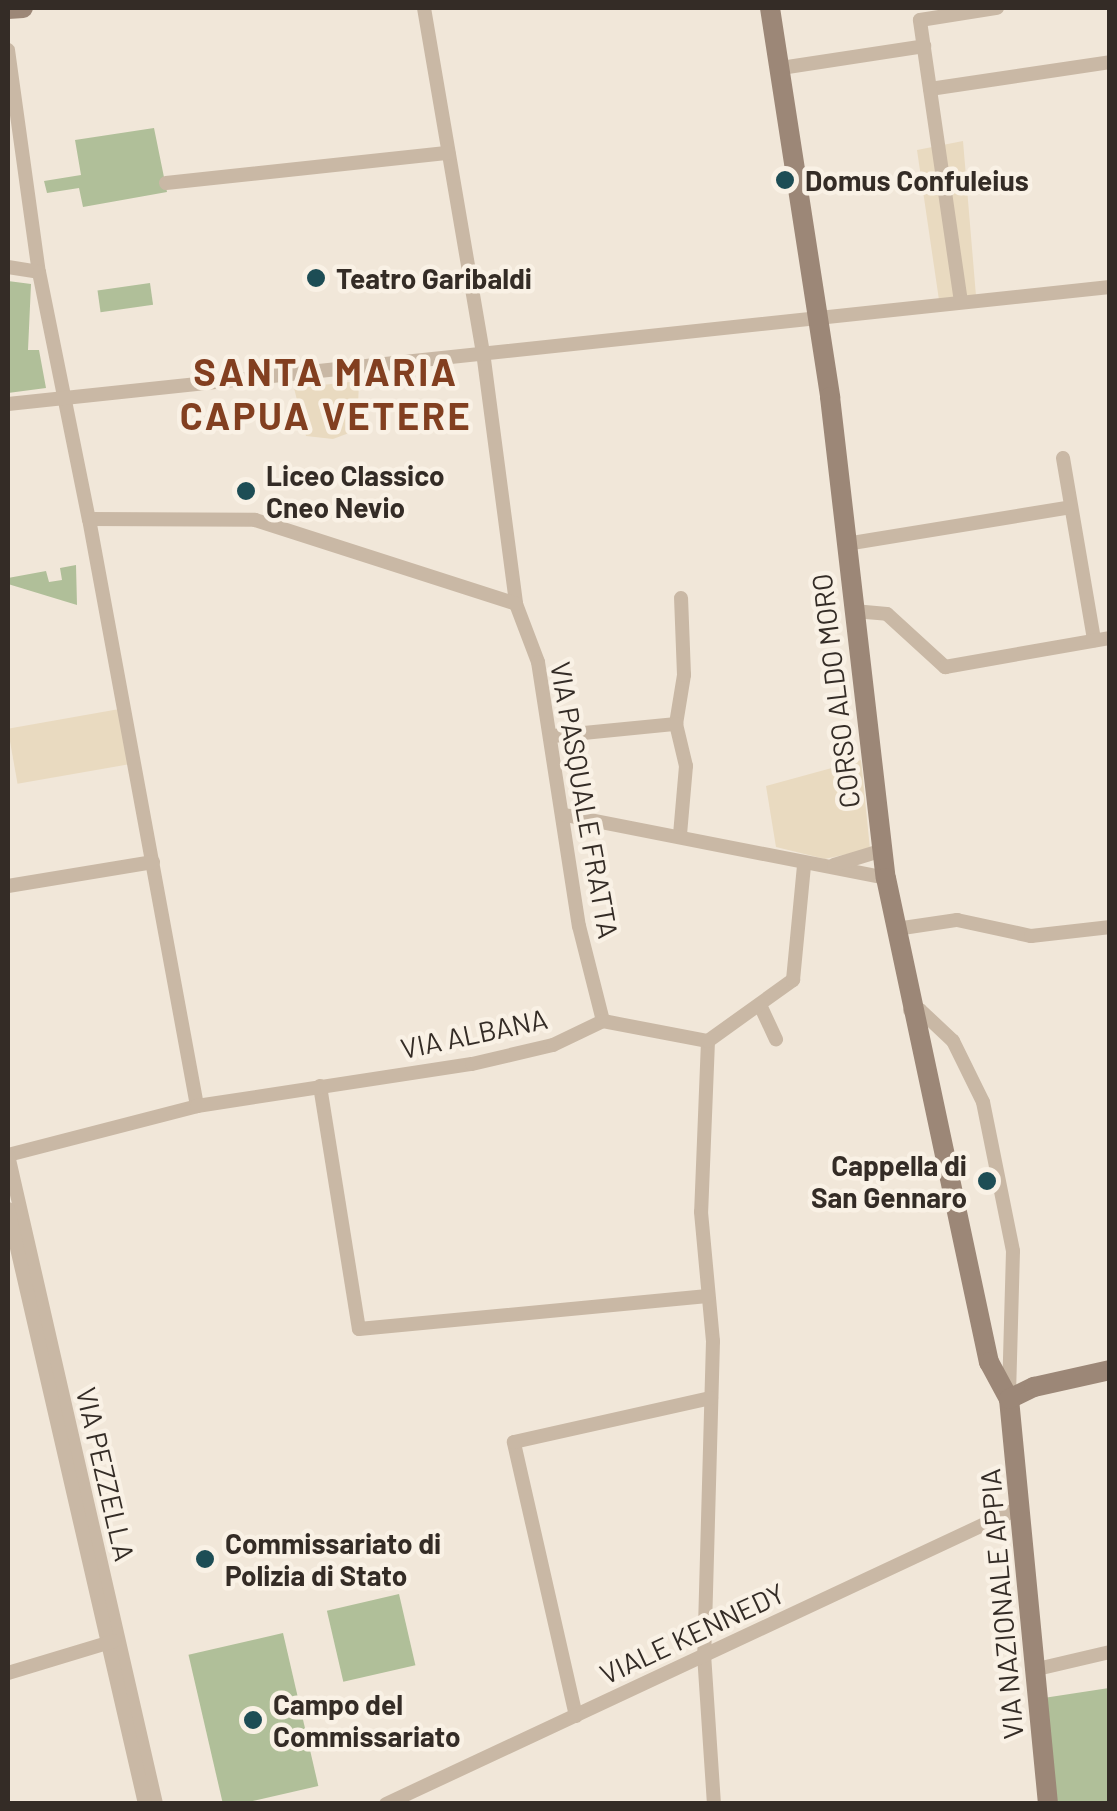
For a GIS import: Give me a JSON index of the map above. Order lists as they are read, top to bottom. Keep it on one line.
{"streets":{"main road":["CORSO ALDO MORO","VIA NAZIONALE APPIA"],"street":["VIA PASQUALE FRATTA","VIA ALBANA","VIA PEZZELLA","VIALE KENNEDY"]},"crossings":[["CORSO ALDO MORO","VIA NAZIONALE APPIA"],["VIA PASQUALE FRATTA","VIA ALBANA"],["VIA ALBANA","VIA PEZZELLA"],["VIA NAZIONALE APPIA","VIALE KENNEDY"]],"districts":["SANTA MARIA CAPUA VETERE"],"places":["Domus Confuleius","Teatro Garibaldi","Liceo Classico Cneo Nevio","Cappella di San Gennaro","Commissariato di Polizia di Stato","Campo del Commissariato"]}
